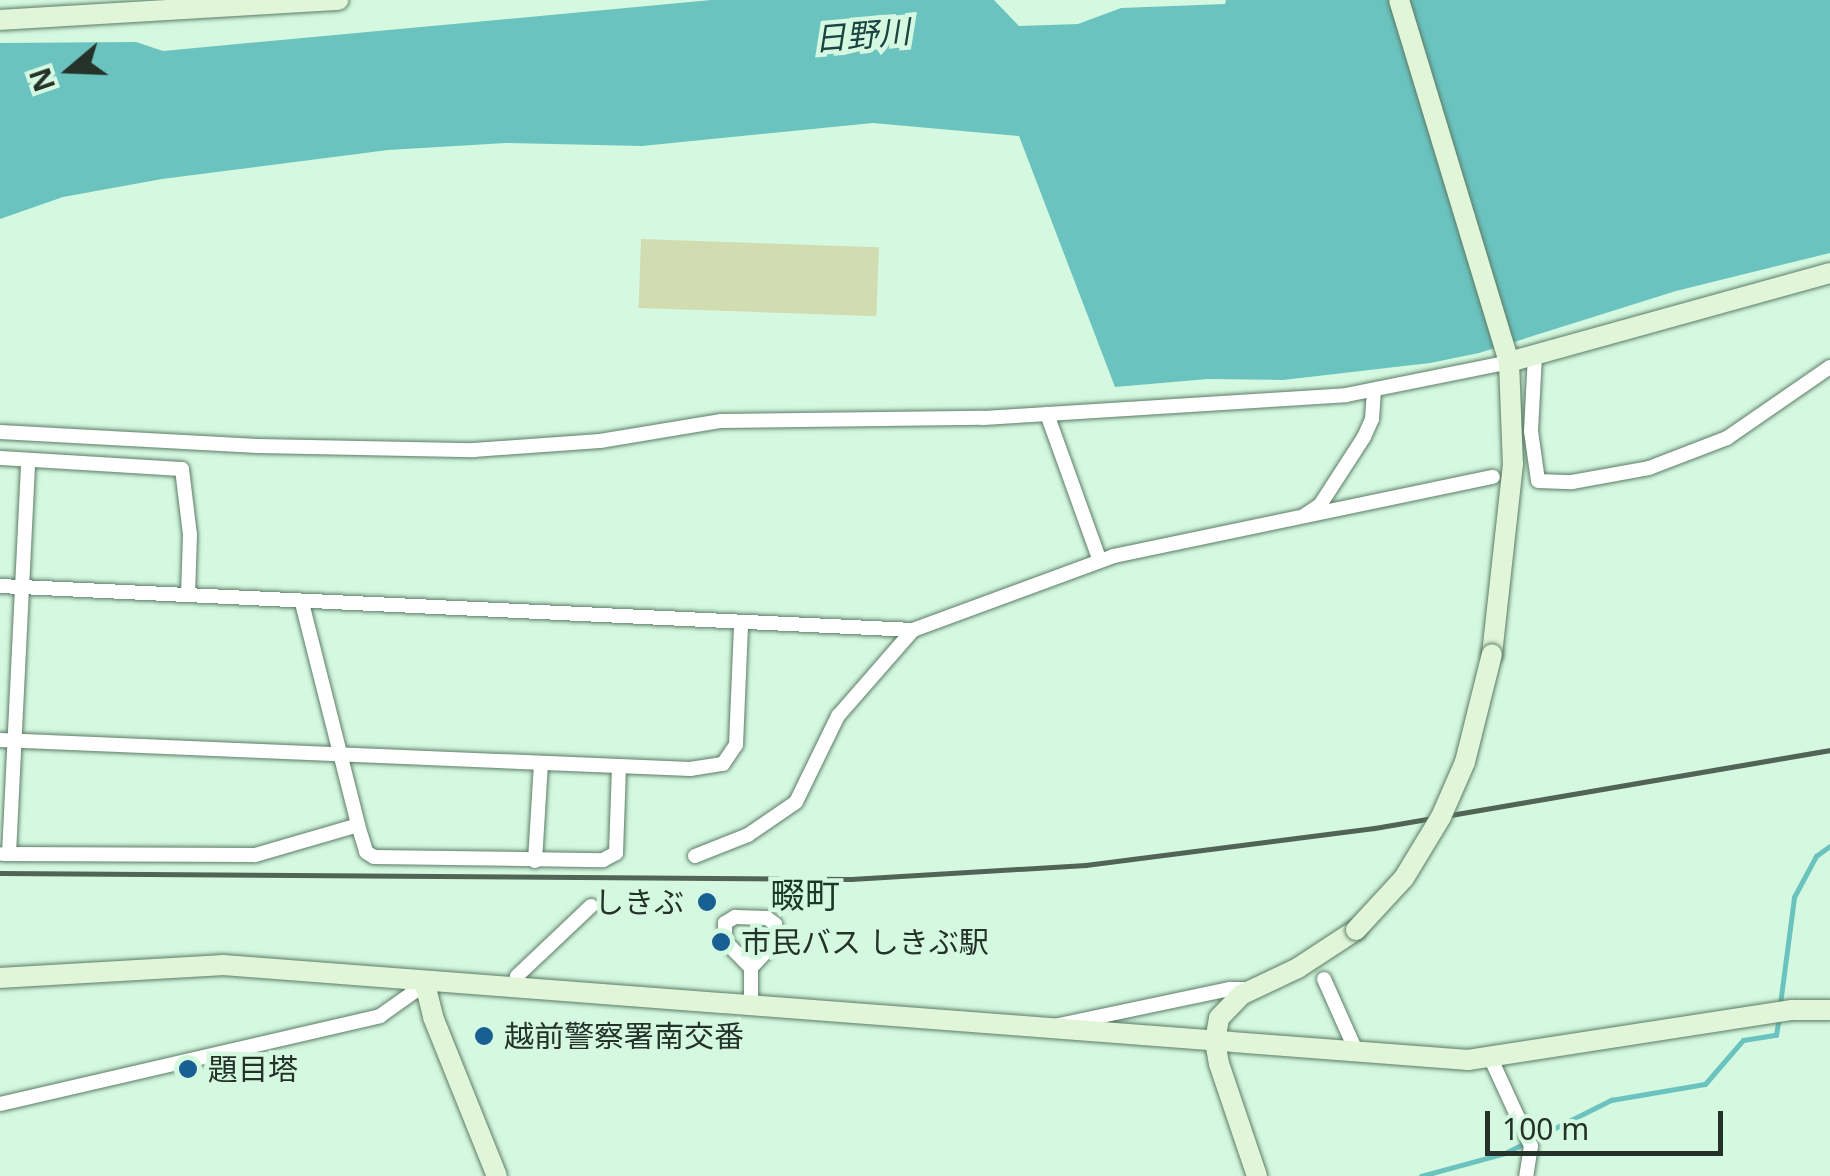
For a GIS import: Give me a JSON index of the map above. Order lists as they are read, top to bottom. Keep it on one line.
{"districts":["畷町"],"water":["日野川"],"places":["しきぶ","市民バス しきぶ駅","越前警察署南交番","題目塔"],"scale_bar":"100 m","north":"left"}
